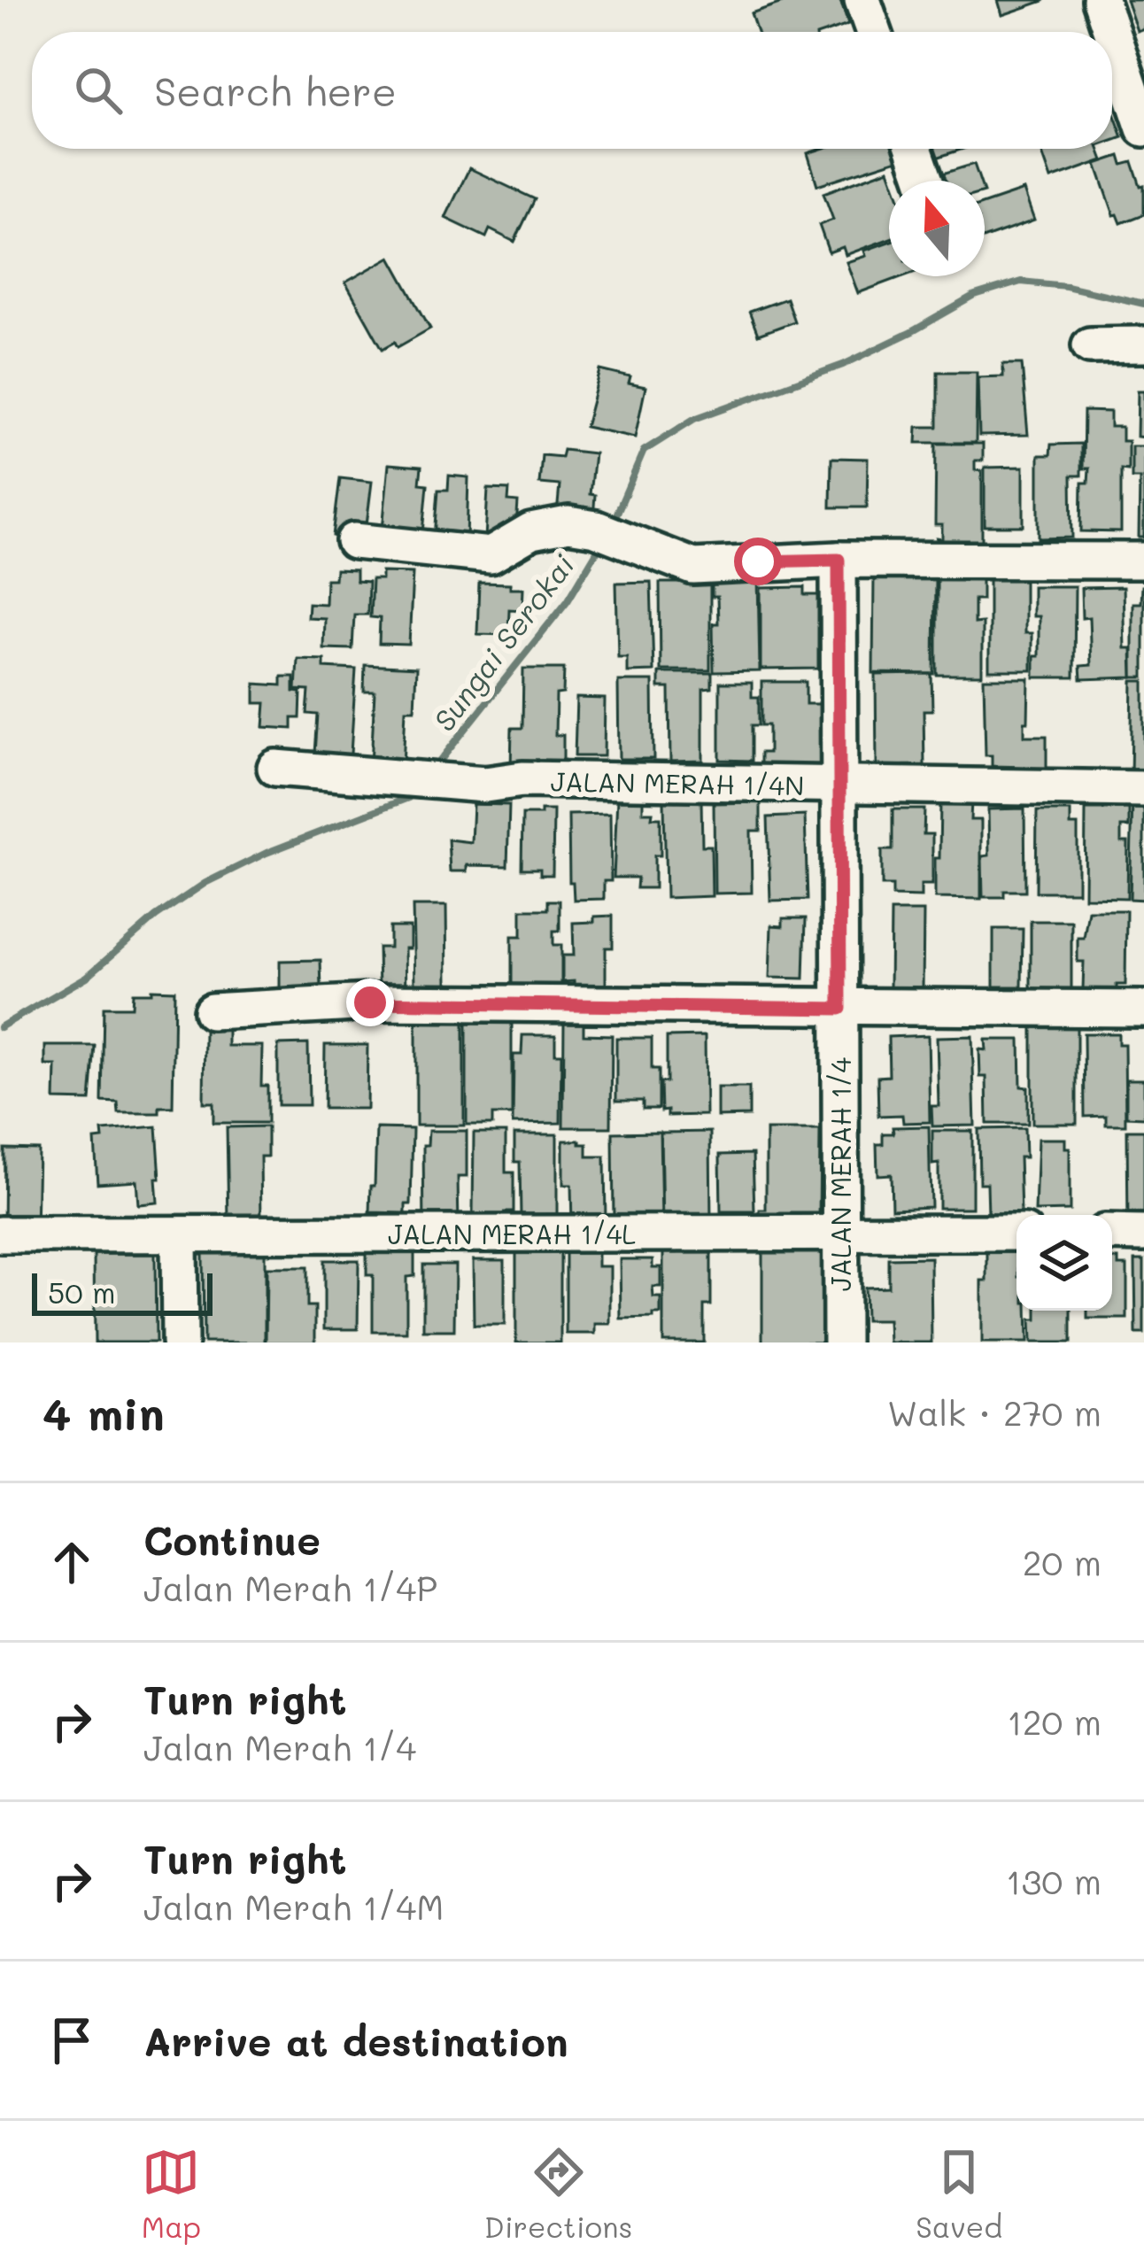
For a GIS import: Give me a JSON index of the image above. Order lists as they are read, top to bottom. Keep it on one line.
{"streets":{"street":["JALAN MERAH 1/4N","JALAN MERAH 1/4","JALAN MERAH 1/4L"]},"crossings":[["JALAN MERAH 1/4N","JALAN MERAH 1/4"],["JALAN MERAH 1/4","JALAN MERAH 1/4L"]],"water":["Sungai Serokai"],"scale_bar":"50 m","north":"top","page":{"search":"Search here","scale":"50 m","heading":["4 min","Walk · 270 m"],"list":[["Continue","Jalan Merah 1/4P","20 m"],["Turn right","Jalan Merah 1/4","120 m"],["Turn right","Jalan Merah 1/4M","130 m"],"Arrive at destination"],"nav":["Map","Directions","Saved"]}}
